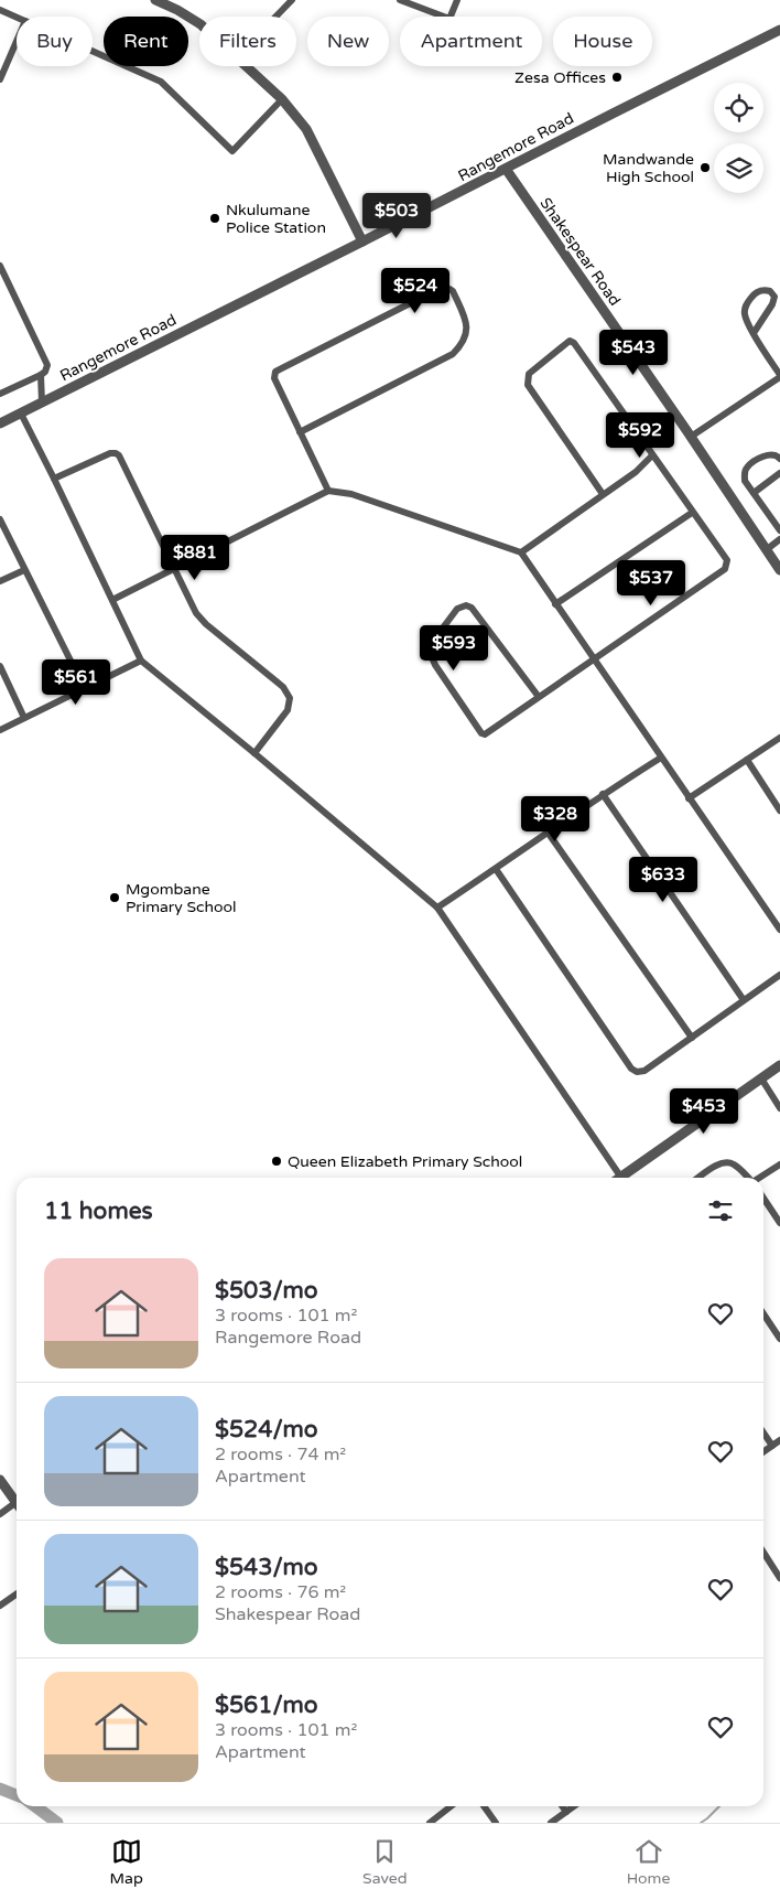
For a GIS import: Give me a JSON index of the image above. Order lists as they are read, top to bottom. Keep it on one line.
{"streets":{"street":["Rangemore Road","Shakespear Road"]},"crossings":[["Rangemore Road","Shakespear Road"]],"places":["Zesa Offices","Mandwande High School","Nkulumane Police Station","Mgombane Primary School","Queen Elizabeth Primary School"],"page":{"chip":["Buy","Rent","Filters","New","Apartment","House"],"price":["$503","$524","$543","$592","$881","$537","$593","$561","$328","$633","$453"],"heading":"11 homes","list":[{"name":"$503/mo","note":"3 rooms · 101 m² · Rangemore Road"},{"name":"$524/mo","note":"2 rooms · 74 m² · Apartment"},{"name":"$543/mo","note":"2 rooms · 76 m² · Shakespear Road"},{"name":"$561/mo","note":"3 rooms · 101 m² · Apartment"}],"tabs":["Map","Saved","Home"]}}
